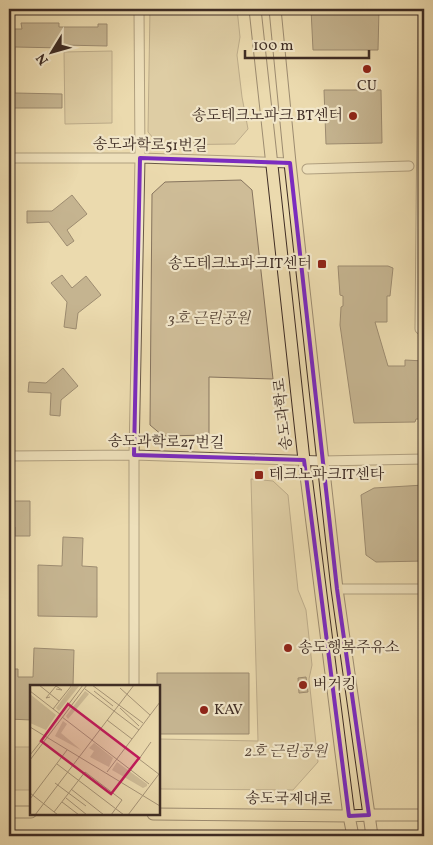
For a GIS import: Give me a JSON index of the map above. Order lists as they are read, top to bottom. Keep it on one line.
{"streets":{"main road":["송도과학로","송도국제대로"],"street":["송도과학로51번길","송도과학로27번길"]},"crossings":[["송도과학로51번길","송도과학로"],["송도과학로","송도과학로27번길"],["송도과학로","송도국제대로"]],"parks":["3호 근린공원","2호 근린공원"],"places":{"other":["CU","송도테크노파크 BT센터","송도행복주유소","버거킹","KAV"],"transit":["송도테크노파크IT센터","테크노파크IT센타"]},"scale_bar":"100 m","north":"bottom left"}
